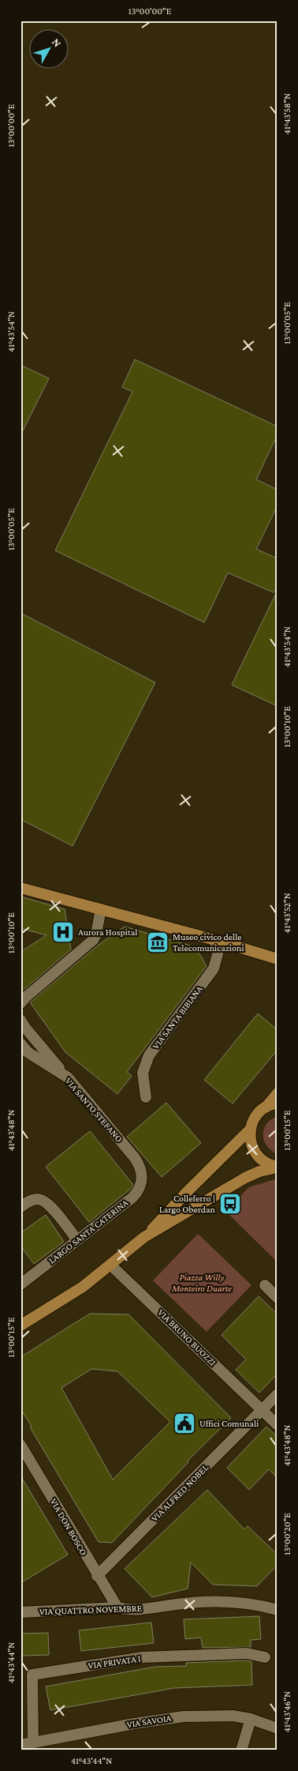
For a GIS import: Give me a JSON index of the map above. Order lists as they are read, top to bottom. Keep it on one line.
{"streets":{"street":["VIA SANTA BIBIANA","VIA SANTO STEFANO","LARGO SANTA CATERINA","VIA BRUNO BUOZZI","VIA ALFRED NOBEL","VIA DON BOSCO","VIA QUATTRO NOVEMBRE","VIA PRIVATA I","VIA SAVOIA"]},"crossings":[["VIA SANTO STEFANO","LARGO SANTA CATERINA"],["VIA BRUNO BUOZZI","VIA ALFRED NOBEL"],["VIA ALFRED NOBEL","VIA DON BOSCO"],["VIA DON BOSCO","VIA QUATTRO NOVEMBRE"],["VIA PRIVATA I","VIA SAVOIA"]],"parks":["Piazza Willy Monteiro Duarte"],"places":{"hospital":["Aurora Hospital"],"museum":["Museo civico delle Telecomunicazioni"],"bus stop":["Colleferro | Largo Oberdan"],"public building":["Uffici Comunali"]},"north":"top right","coordinates":["13°00'00\"E","41°43'58\"N","13°00'05\"E","41°43'54\"N","13°00'10\"E","41°43'52\"N","13°00'15\"E","41°43'48\"N","13°00'20\"E","41°43'44\"N","41°43'46\"N"]}
